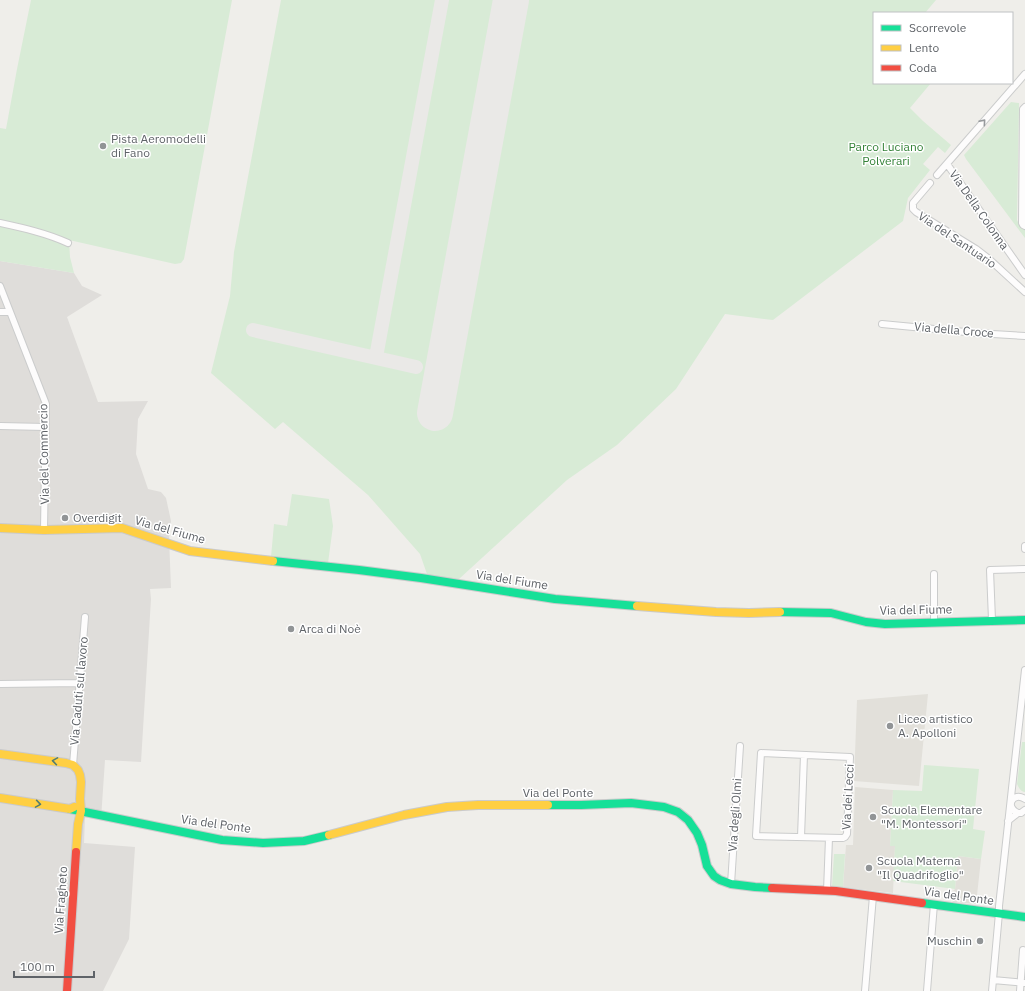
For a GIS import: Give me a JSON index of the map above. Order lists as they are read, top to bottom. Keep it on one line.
{"streets":{"street":["Via Della Colonna","Via del Santuario","Via della Croce","Via del Commercio","Via del Fiume","Via Caduti sul lavoro","Via del Ponte","Via dei Lecci","Via degli Olmi","Via Fragheto"]},"crossings":[["Via del Commercio","Via del Fiume"],["Via Caduti sul lavoro","Via Fragheto"],["Via del Ponte","Via degli Olmi"],["Via del Ponte","Via Fragheto"]],"one_way":["Via Della Colonna"],"parks":["Parco Luciano Polverari"],"places":["Pista Aeromodelli di Fano","Overdigit","Arca di Noè","Liceo artistico A. Apolloni","Scuola Elementare \"M. Montessori\"","Scuola Materna \"Il Quadrifoglio\"","Muschin"],"legend":["Scorrevole","Lento","Coda"],"scale_bar":"100 m"}
